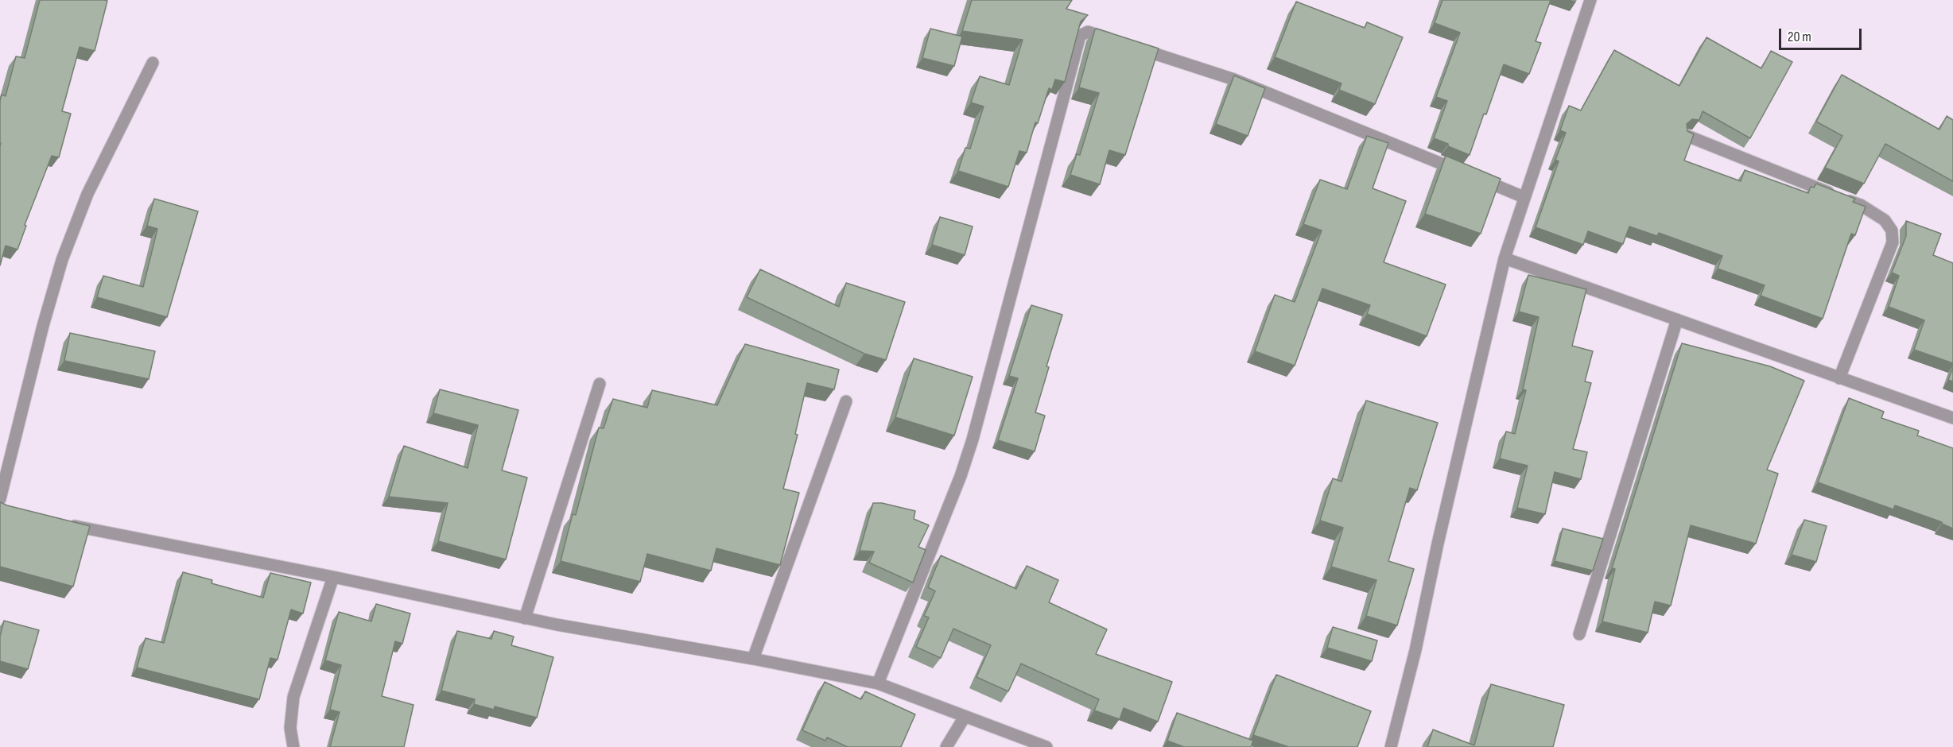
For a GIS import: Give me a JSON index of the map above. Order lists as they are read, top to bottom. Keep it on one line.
{"scale_bar":"20 m"}
